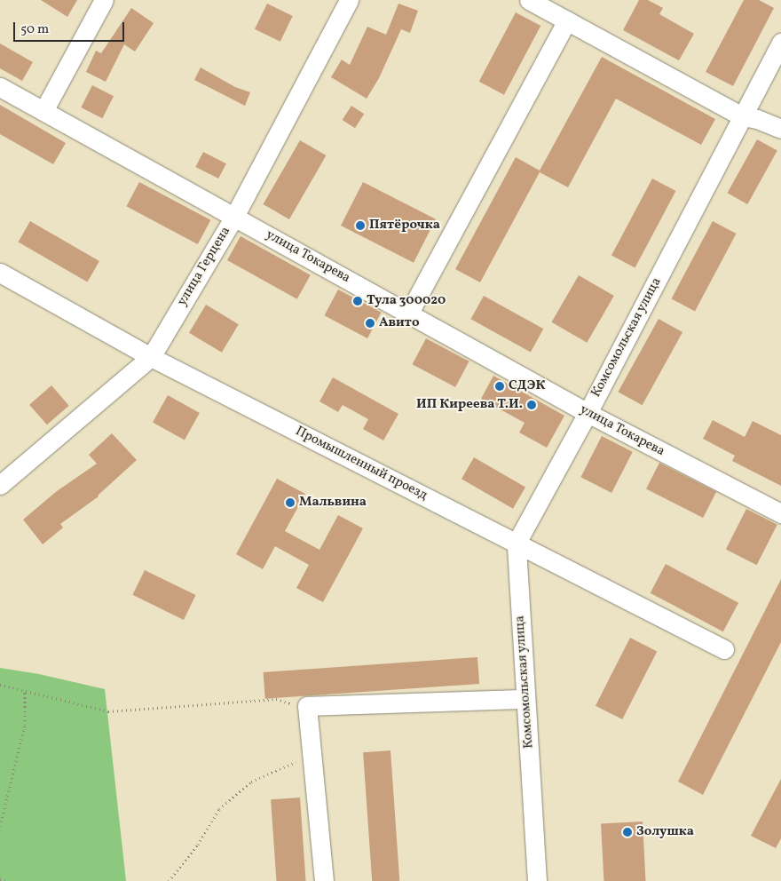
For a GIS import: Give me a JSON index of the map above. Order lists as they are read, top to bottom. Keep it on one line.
{"streets":{"street":["улица Токарева","улица Герцена","Комсомольская улица","Промышленный проезд"]},"crossings":[["улица Токарева","улица Герцена"],["улица Токарева","Комсомольская улица"],["улица Герцена","Промышленный проезд"],["Комсомольская улица","Промышленный проезд"]],"places":["Пятёрочка","Тула 300020","Авито","СДЭК","ИП Киреева Т.И.","Мальвина","Золушка"],"scale_bar":"50 m"}
